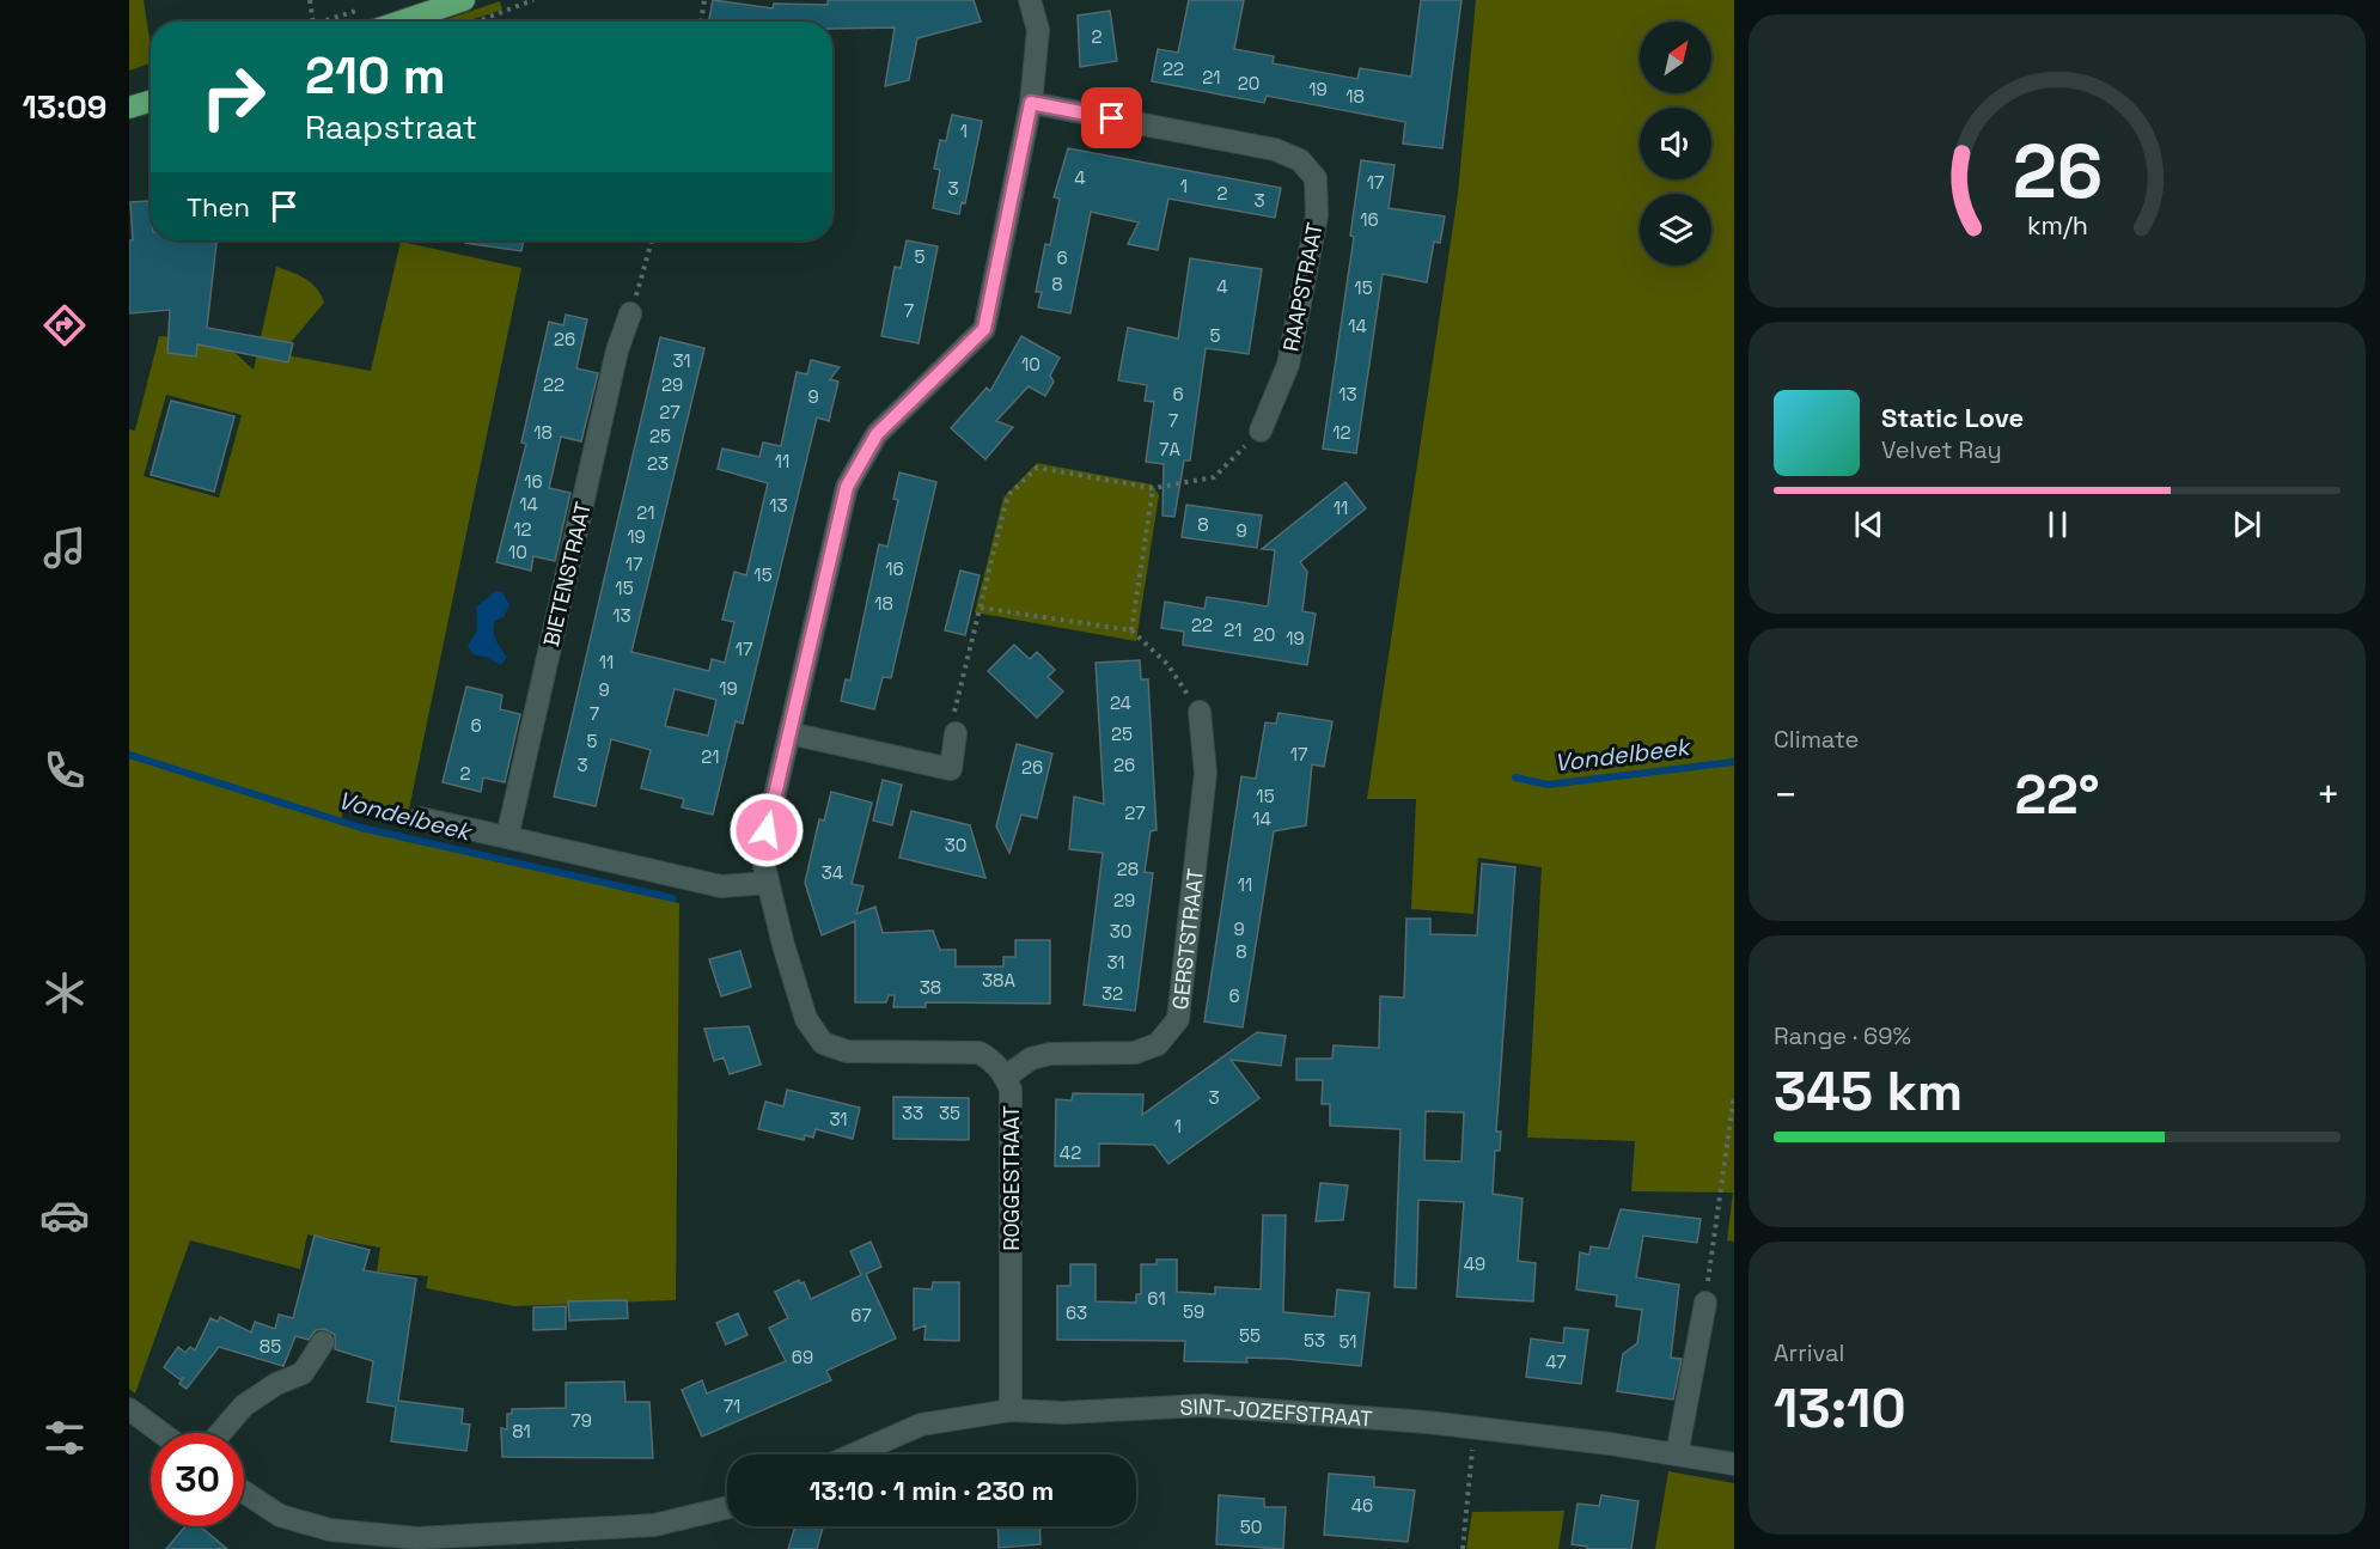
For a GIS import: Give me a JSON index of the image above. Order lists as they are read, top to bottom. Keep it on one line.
{"streets":{"street":["RAAPSTRAAT","BIETENSTRAAT","GERSTSTRAAT","ROGGESTRAAT","SINT-JOZEFSTRAAT"]},"crossings":[["RAAPSTRAAT","ROGGESTRAAT"],["GERSTSTRAAT","ROGGESTRAAT"],["ROGGESTRAAT","SINT-JOZEFSTRAAT"]],"water":["Vondelbeek"],"house_numbers":["2","22","21","20","19","18","1","4","17","1","3","2","3","16","5","6","8","4","15","7","14","5","26","31","10","22","29","6","13","9","27","7","18","12","25","7A","11","23","16","14","13","11","21","8","12","9","19","10","17","16","15","15","18","13","22","21","20","19","17","11","19","9","24","7","6","25","5","17","21","3","26","26","2","15","27","14","30","28","34","11","29","9","30","8","31","38A","38","32","6","3","33","35","31","1","42","49","61","59","63","67","55","53","51","85","69","47","71","79","81","46","50"],"north":"top right","page":{"tabs":"13:09","turn":["210 m","Raapstraat"],"then":"Then","song":["Static Love","Velvet Ray"],"tile":["Climate",["Range · 69%","345 km"],["Arrival","13:10"]],"heat":["−","22°","+"],"limit":"30","trip":"13:10 · 1 min · 230 m","gauge":["26","km/h"]}}
